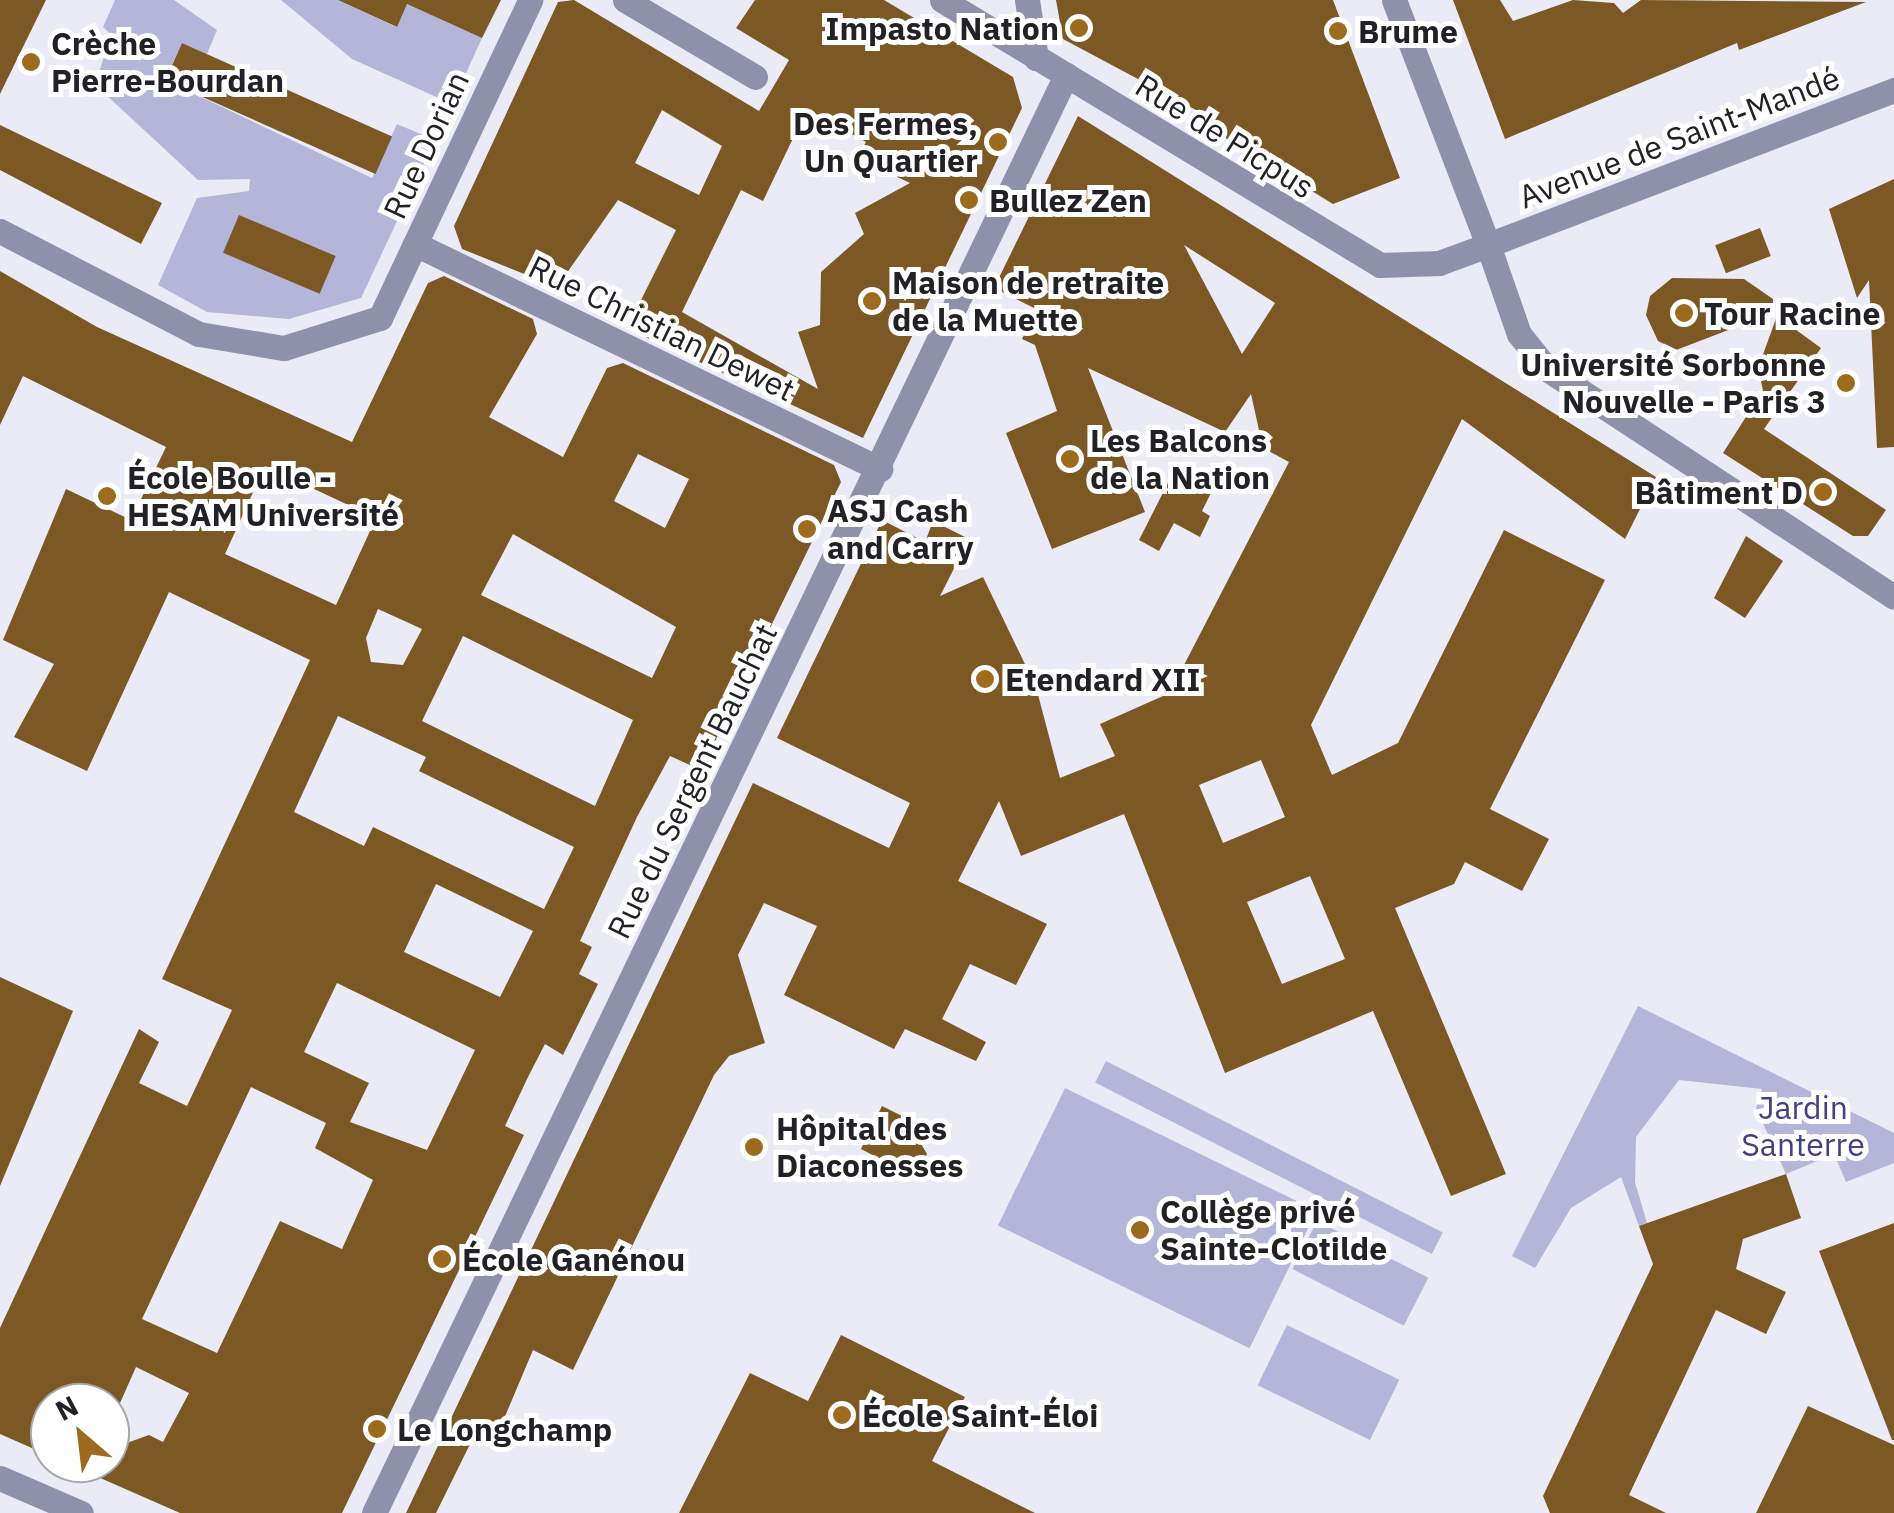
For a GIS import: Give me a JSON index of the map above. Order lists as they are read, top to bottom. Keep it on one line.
{"streets":{"street":["Rue de Picpus","Avenue de Saint-Mandé","Rue Dorian","Rue Christian Dewet","Rue du Sergent Bauchat"]},"crossings":[["Rue de Picpus","Avenue de Saint-Mandé"],["Rue de Picpus","Rue du Sergent Bauchat"],["Rue Dorian","Rue Christian Dewet"],["Rue Christian Dewet","Rue du Sergent Bauchat"]],"parks":["Jardin Santerre"],"places":["Impasto Nation","Brume","Crèche Pierre-Bourdan","Des Fermes, Un Quartier","Bullez Zen","Maison de retraite de la Muette","Tour Racine","Université Sorbonne Nouvelle - Paris 3","Les Balcons de la Nation","Bâtiment D","École Boulle - HESAM Université","ASJ Cash and Carry","Etendard XII","Hôpital des Diaconesses","Collège privé Sainte-Clotilde","École Ganénou","École Saint-Éloi","Le Longchamp"],"north":"top left"}
